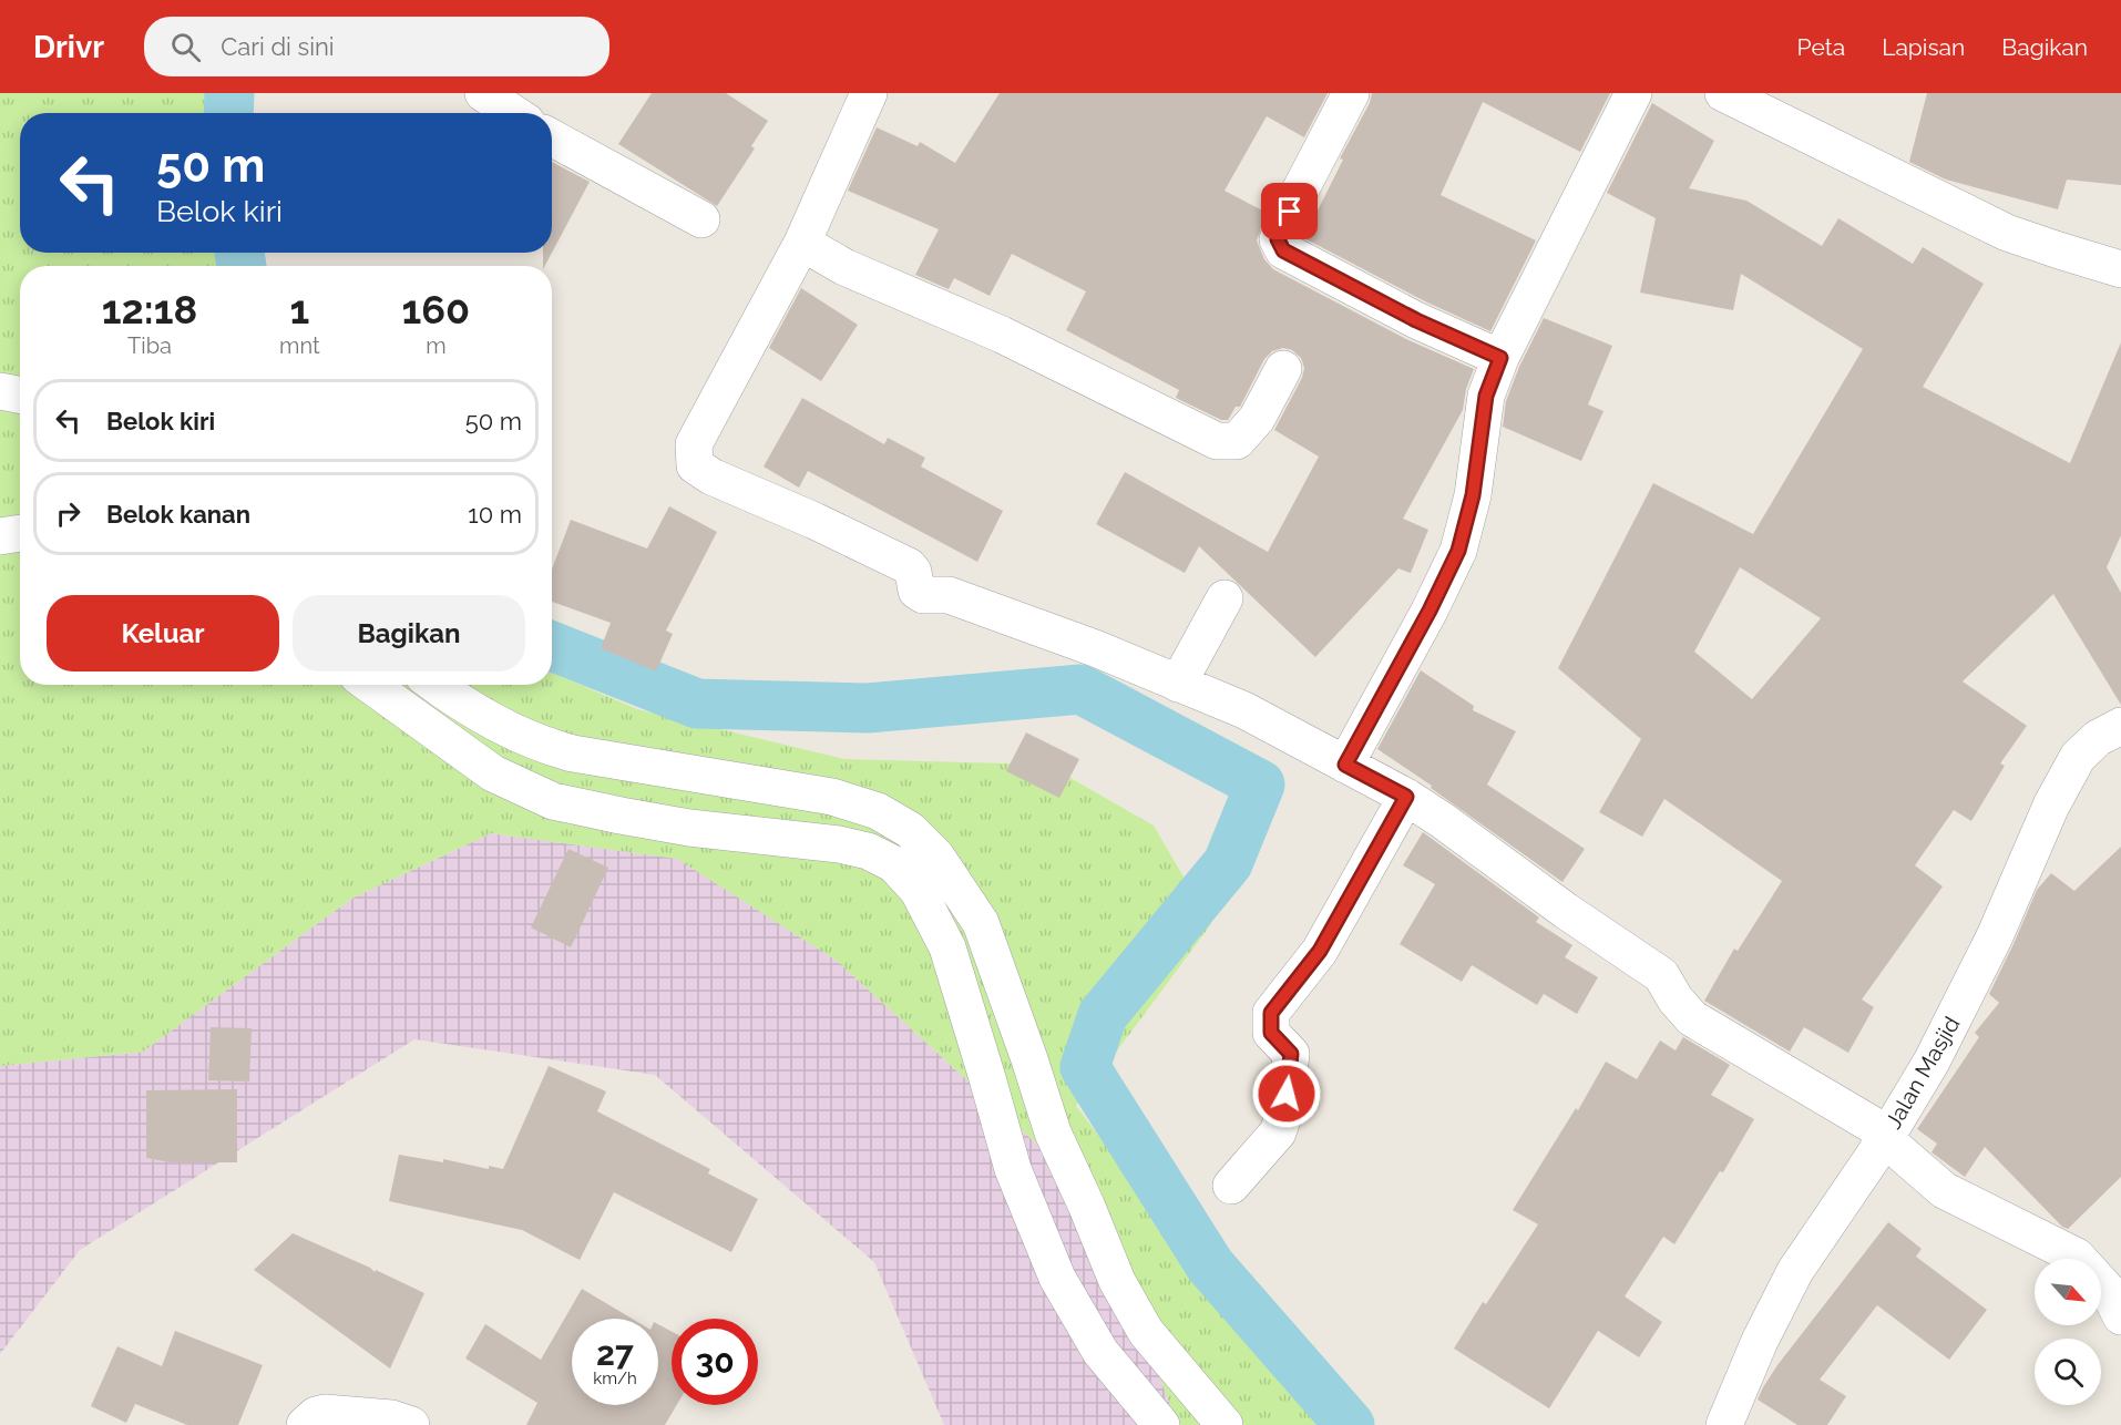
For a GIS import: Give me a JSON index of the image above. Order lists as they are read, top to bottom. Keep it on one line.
{"streets":{"street":["Jalan Masjid"]},"north":"bottom right","page":{"header":"Drivr","search":"Cari di sini","nav":["Peta","Lapisan","Bagikan"],"turn":["50 m","Belok kiri"],"eta":["12:18","Tiba","1","mnt","160","m"],"list":[{"name":"Belok kiri","value":"50 m"},{"name":"Belok kanan","value":"10 m"}],"buttons":["Keluar","Bagikan"],"speed":"27 km/h","limit":"30"}}
